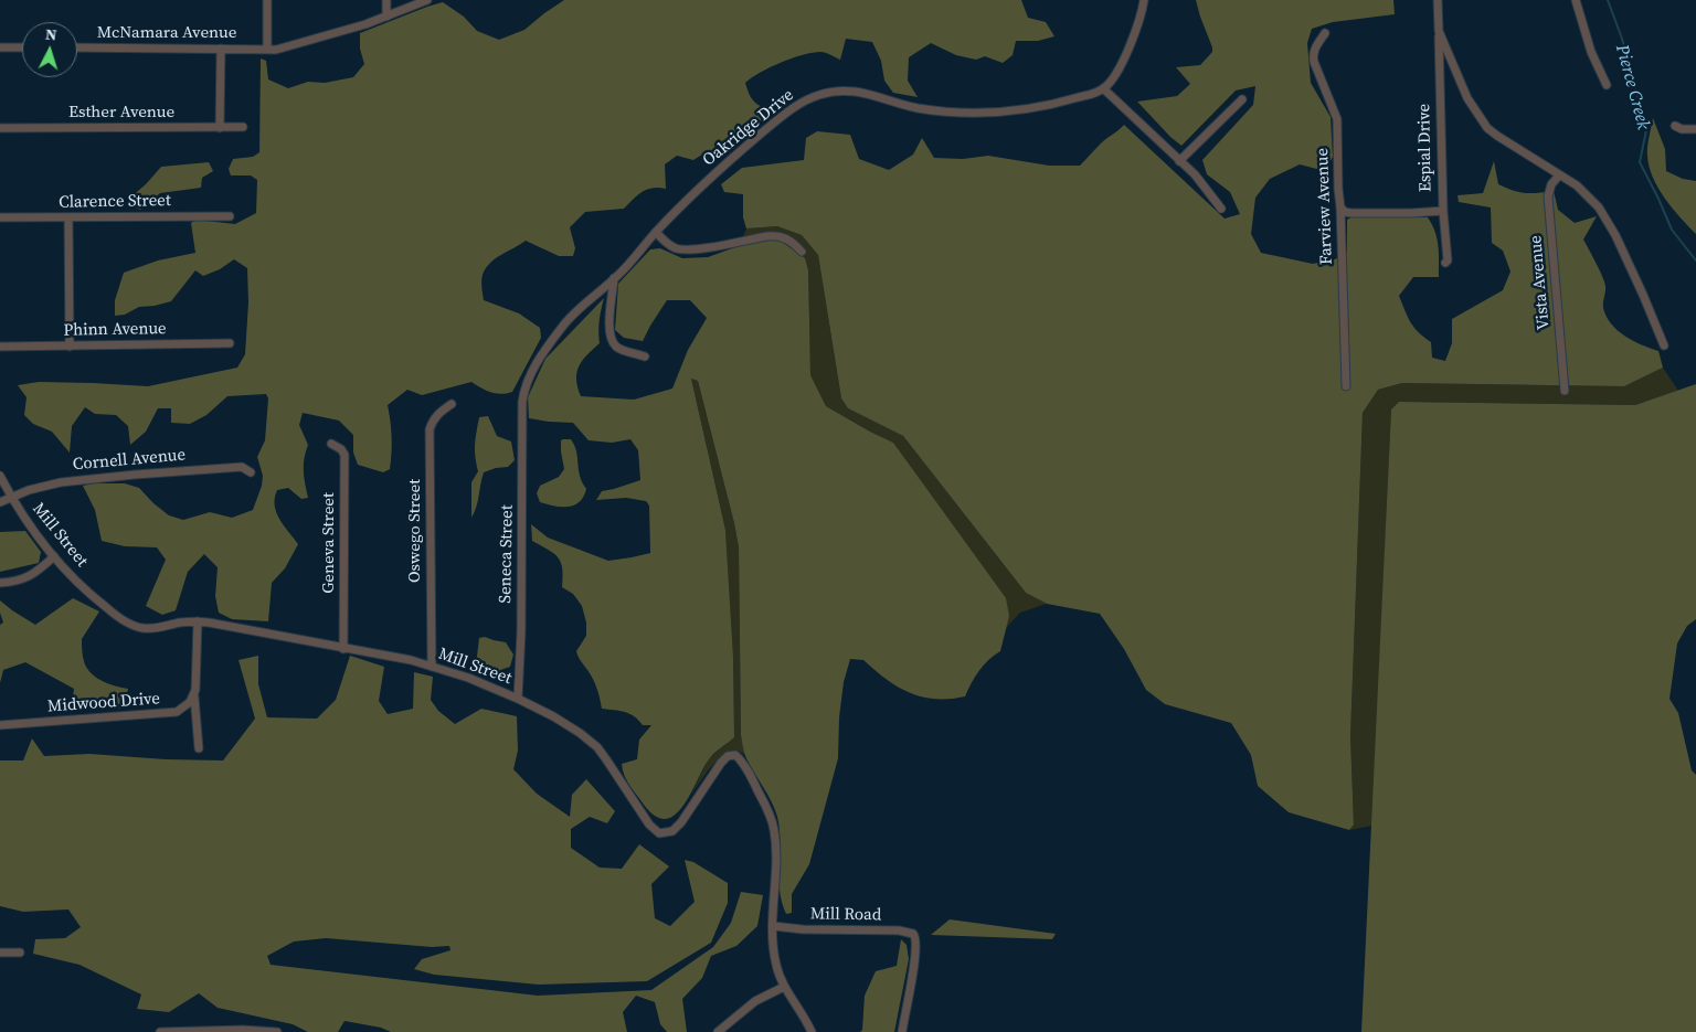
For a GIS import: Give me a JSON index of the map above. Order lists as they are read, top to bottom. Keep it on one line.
{"streets":{"street":["McNamara Avenue","Esther Avenue","Oakridge Drive","Espial Drive","Clarence Street","Farview Avenue","Vista Avenue","Phinn Avenue","Cornell Avenue","Oswego Street","Mill Street","Geneva Street","Seneca Street","Midwood Drive","Mill Road"]},"crossings":[["Oakridge Drive","Seneca Street"],["Cornell Avenue","Mill Street"],["Oswego Street","Mill Street"],["Mill Street","Geneva Street"],["Mill Street","Seneca Street"],["Mill Street","Mill Road"]],"water":["Pierce Creek"],"north":"top"}
